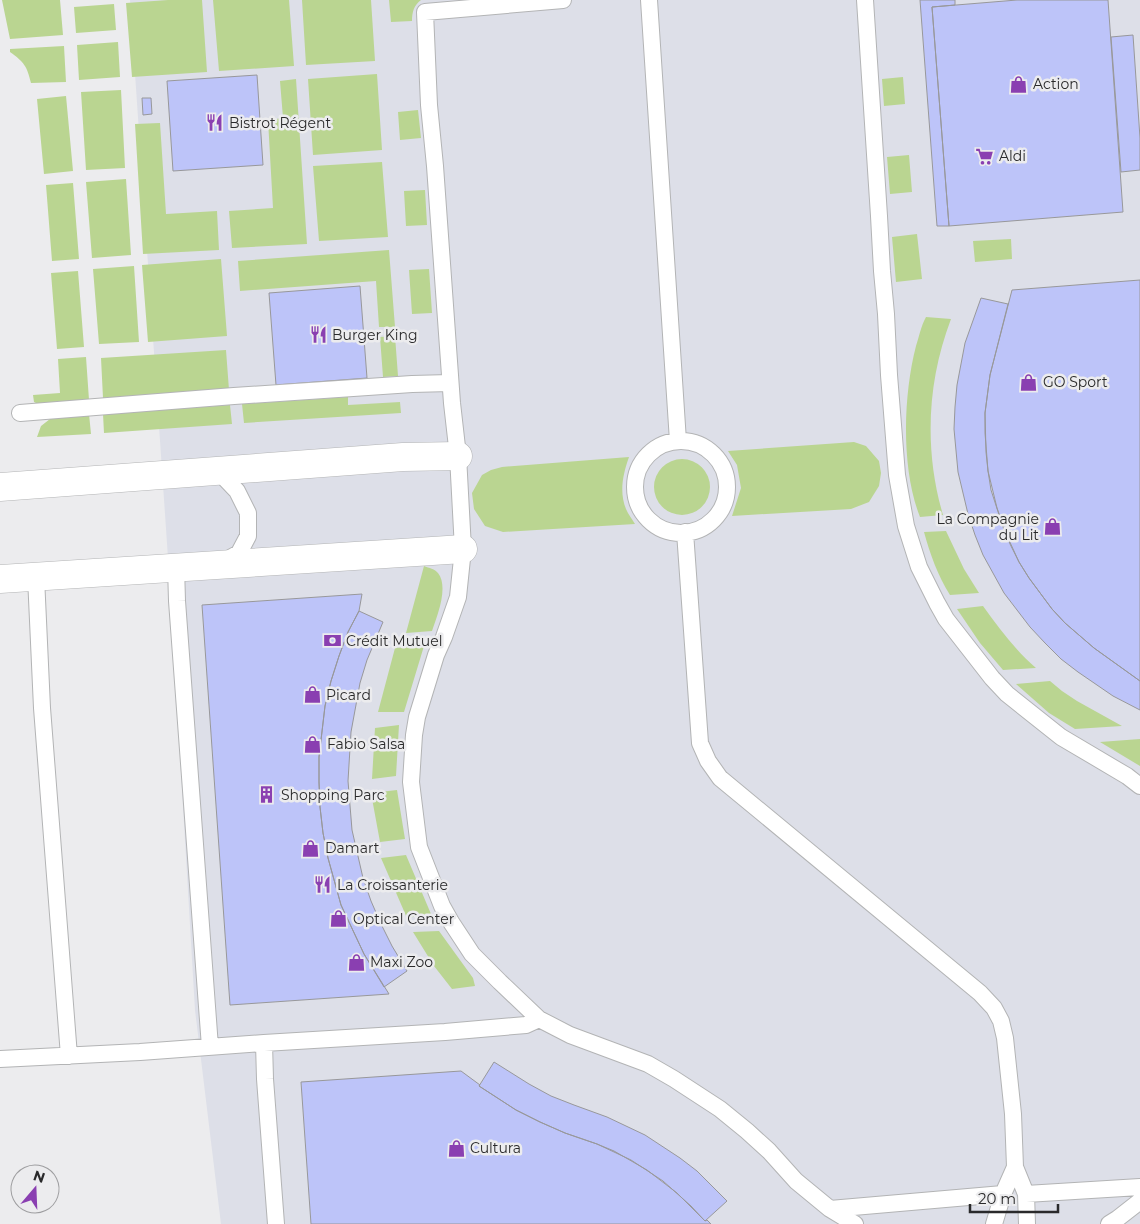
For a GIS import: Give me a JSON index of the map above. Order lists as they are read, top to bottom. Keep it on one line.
{"places":{"shop":["Action","GO Sport","La Compagnie du Lit","Picard","Fabio Salsa","Damart","Optical Center","Maxi Zoo","Cultura"],"restaurant":["Bistrot Régent","Burger King","La Croissanterie"],"supermarket":["Aldi"],"bank":["Crédit Mutuel"],"building":["Shopping Parc"]},"scale_bar":"20 m","north":"top"}
